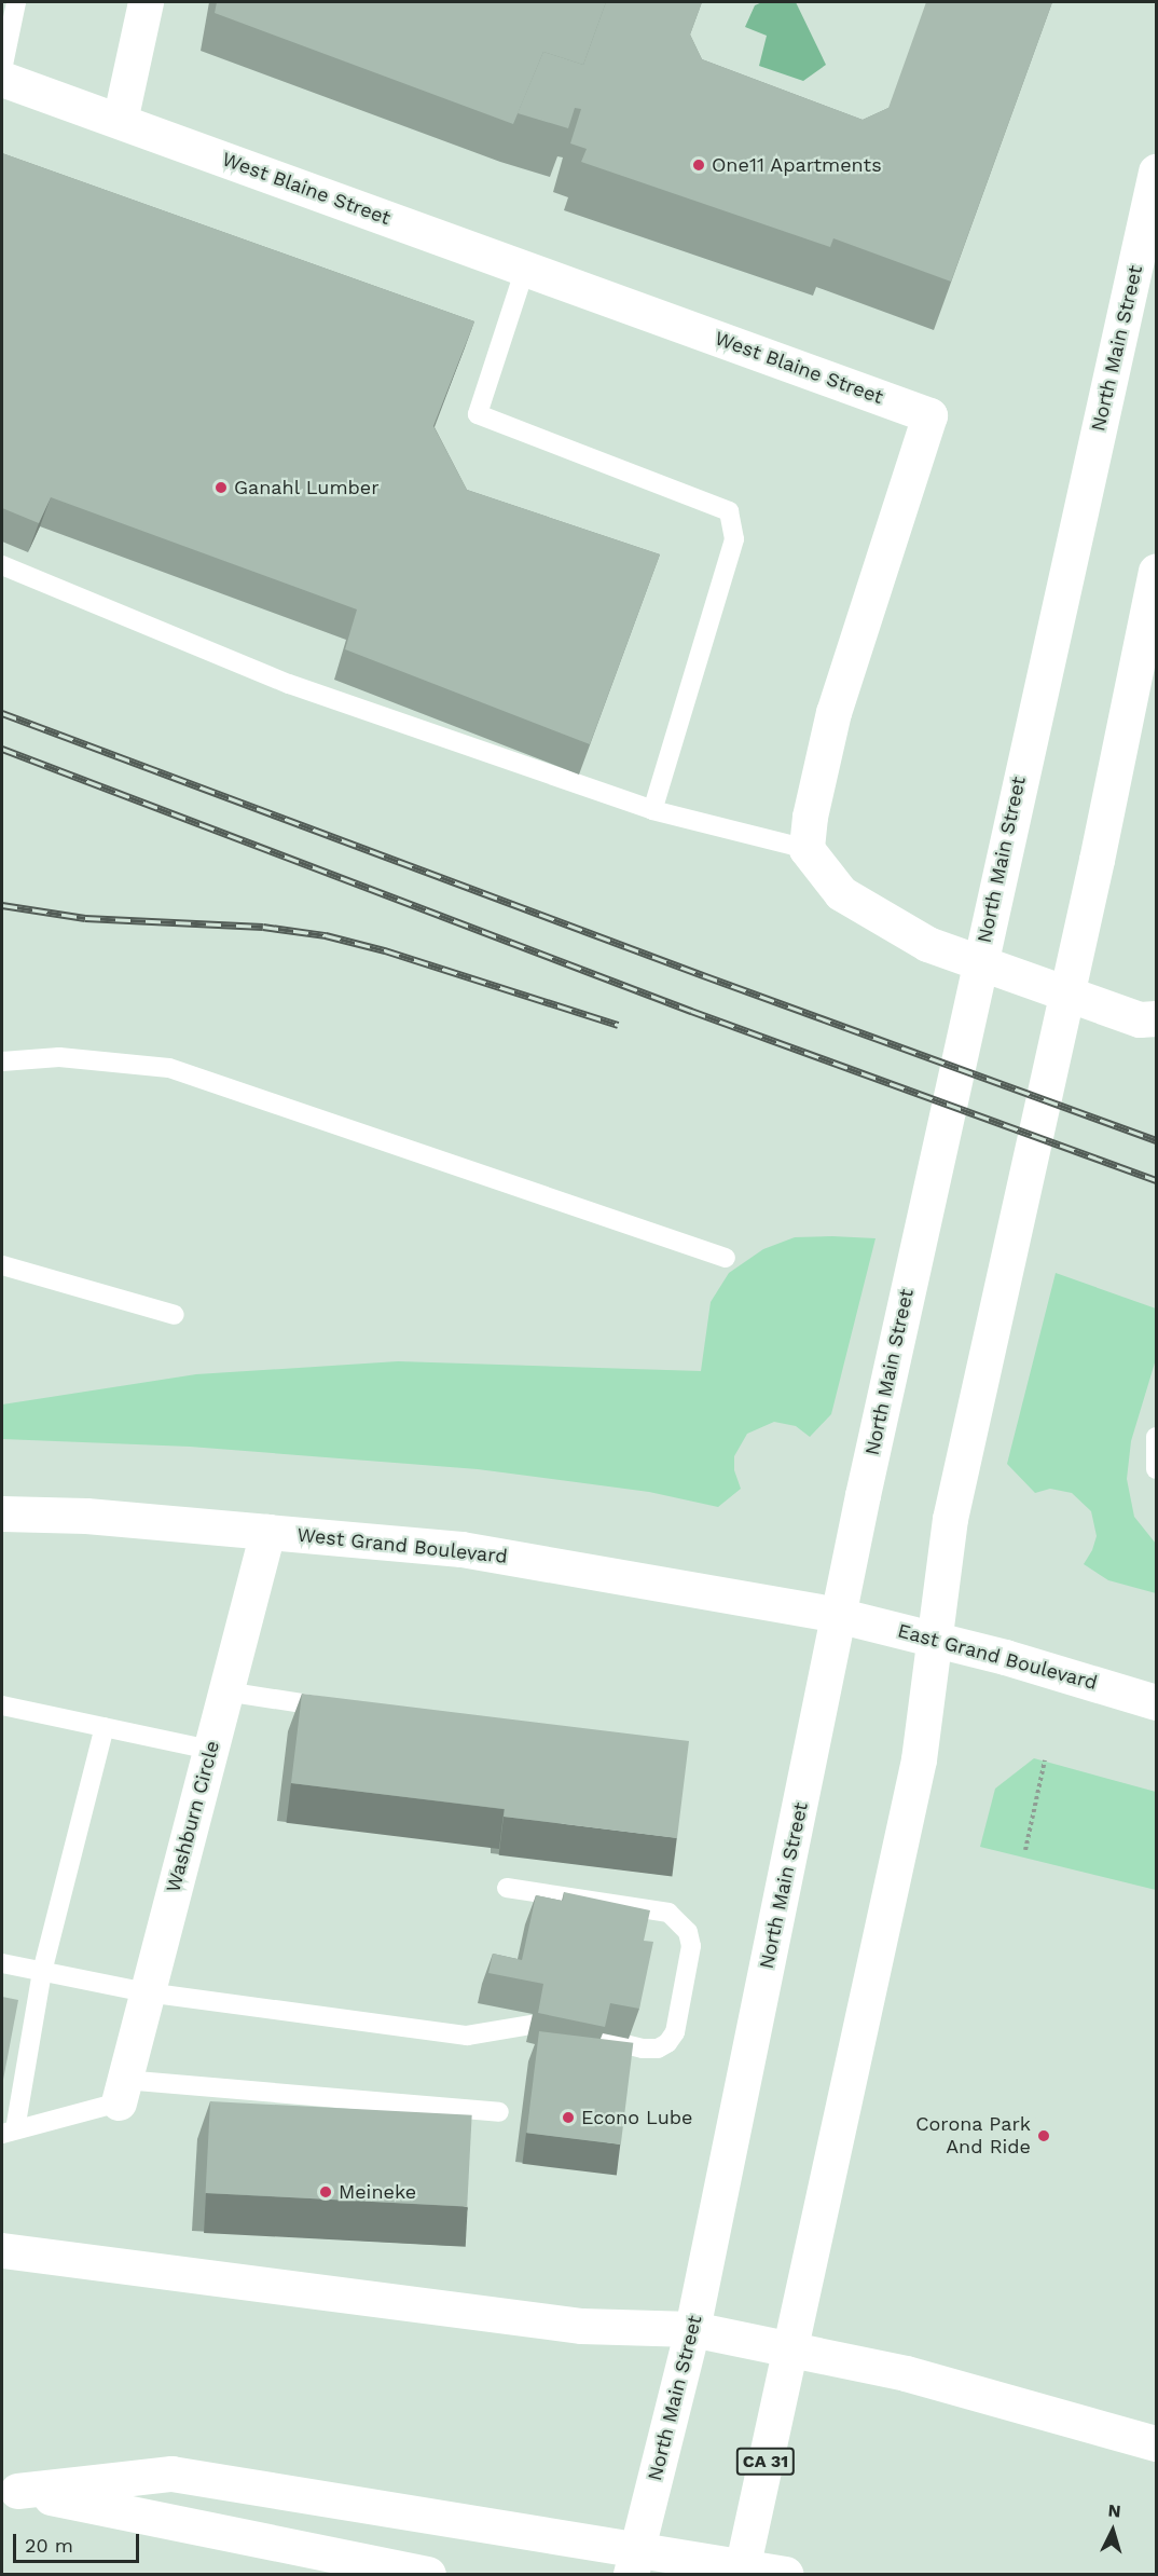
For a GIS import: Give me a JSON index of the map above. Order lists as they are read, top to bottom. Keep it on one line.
{"streets":{"main road":["West Blaine Street","North Main Street","West Grand Boulevard","East Grand Boulevard","Washburn Circle","CA 31"]},"crossings":[["North Main Street","West Grand Boulevard"],["North Main Street","East Grand Boulevard"],["West Grand Boulevard","East Grand Boulevard"],["West Grand Boulevard","Washburn Circle"]],"places":["One11 Apartments","Ganahl Lumber","Econo Lube","Corona Park And Ride","Meineke"],"scale_bar":"20 m","north":"top"}
